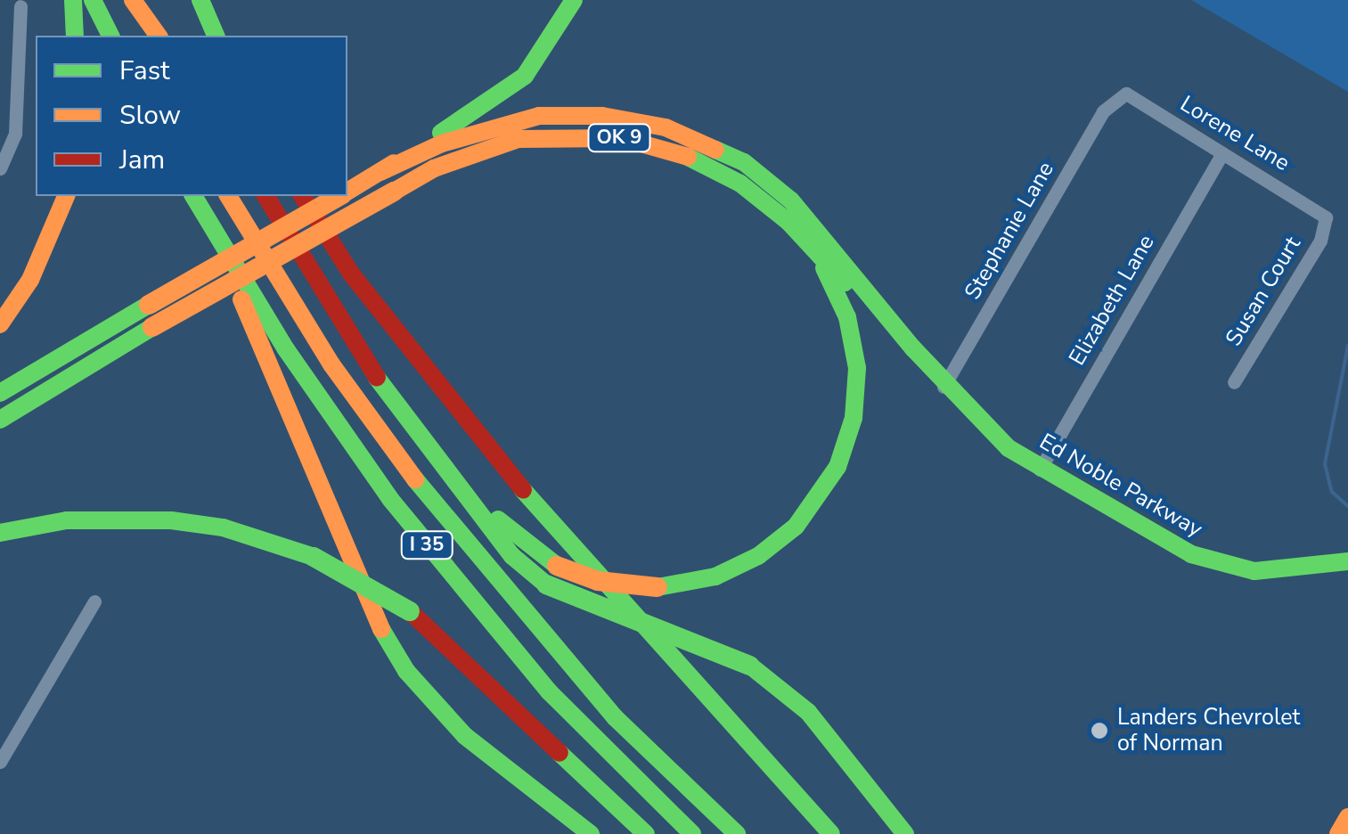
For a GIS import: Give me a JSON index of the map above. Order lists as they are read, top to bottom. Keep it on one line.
{"streets":{"main road":["OK 9","Ed Noble Parkway","I 35"],"street":["Lorene Lane","Stephanie Lane","Susan Court","Elizabeth Lane"]},"crossings":[["Lorene Lane","Stephanie Lane"],["Lorene Lane","Susan Court"],["Lorene Lane","Elizabeth Lane"],["Stephanie Lane","Ed Noble Parkway"],["Elizabeth Lane","Ed Noble Parkway"]],"places":["Landers Chevrolet of Norman"],"legend":["Fast","Slow","Jam"]}
